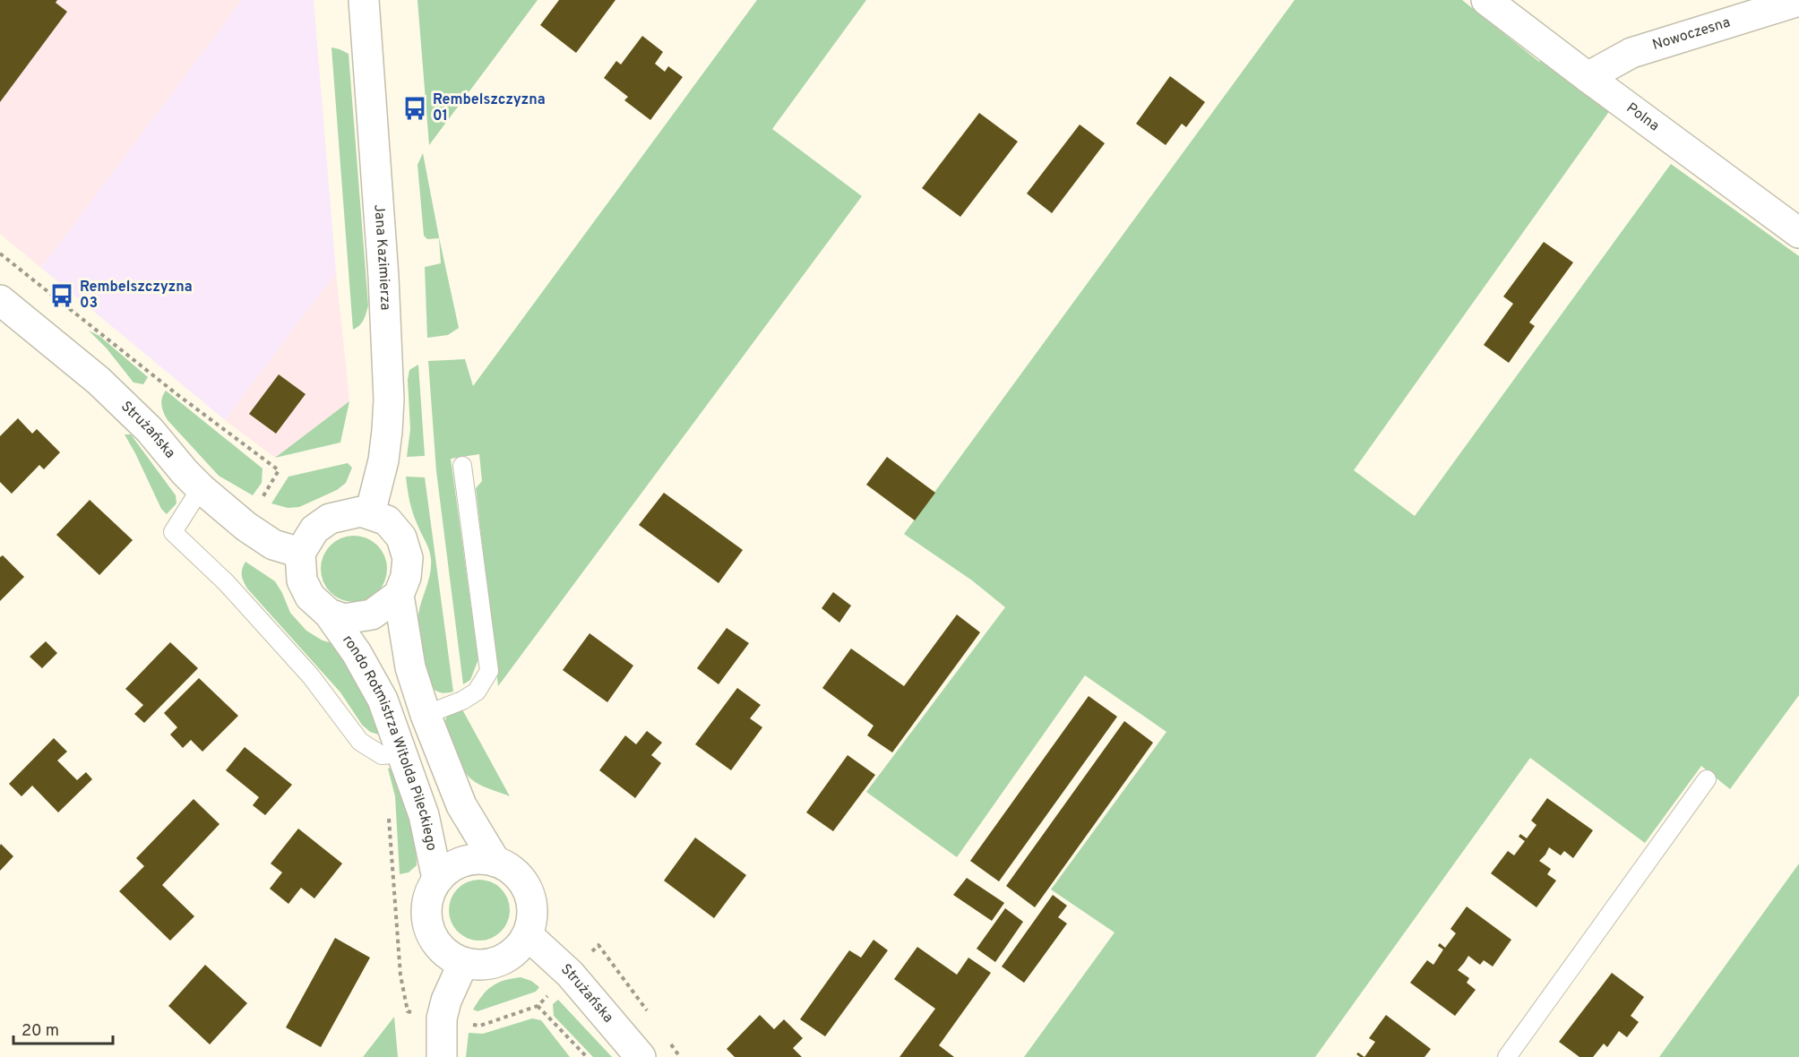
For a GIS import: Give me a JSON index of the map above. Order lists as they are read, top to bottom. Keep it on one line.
{"streets":{"main road":["Nowoczesna","Polna","Jana Kazimierza","Strużańska","rondo Rotmistrza Witolda Pileckiego"]},"crossings":[["Nowoczesna","Polna"],["Jana Kazimierza","Strużańska"],["Jana Kazimierza","rondo Rotmistrza Witolda Pileckiego"],["Strużańska","rondo Rotmistrza Witolda Pileckiego"]],"places":{"bus stop":["Rembelszczyzna 01","Rembelszczyzna 03"]},"scale_bar":"20 m"}
